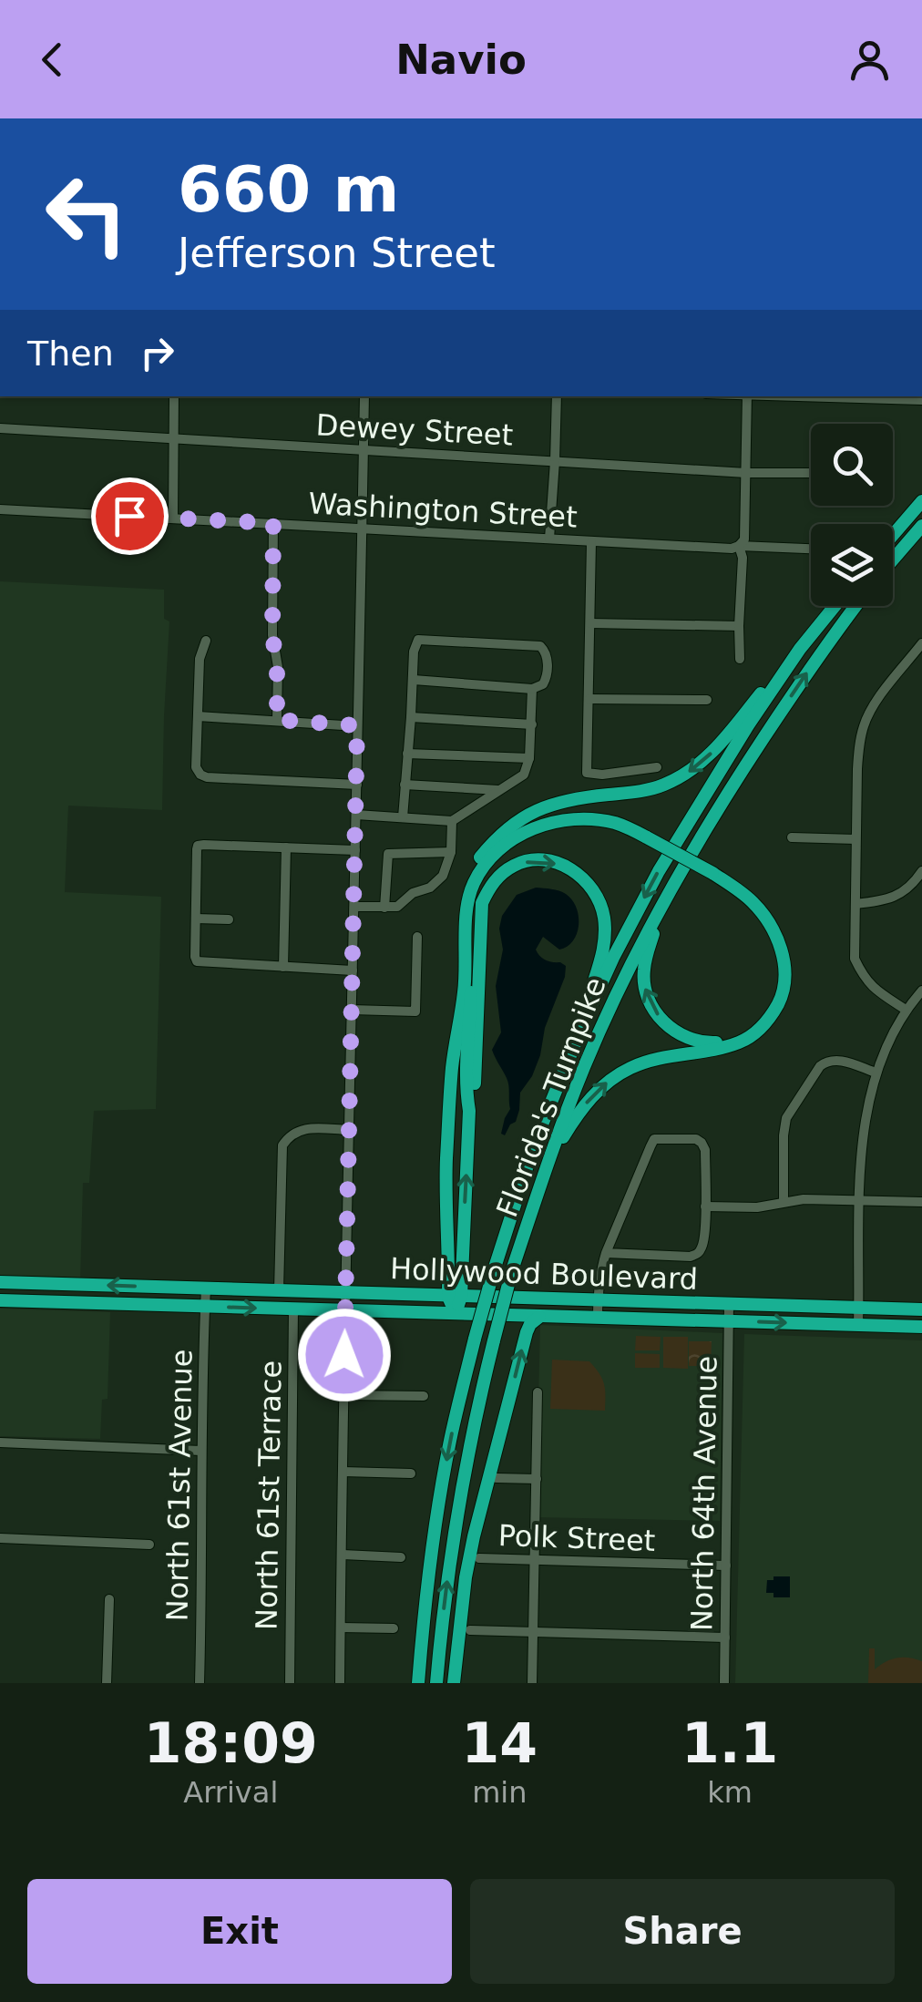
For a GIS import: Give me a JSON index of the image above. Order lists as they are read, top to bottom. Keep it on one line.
{"streets":{"highway":["Florida's Turnpike","Hollywood Boulevard"],"street":["Dewey Street","Washington Street","North 61st Avenue","North 64th Avenue","North 61st Terrace","Polk Street"]},"crossings":[["Hollywood Boulevard","North 61st Avenue"],["Hollywood Boulevard","North 64th Avenue"],["Hollywood Boulevard","North 61st Terrace"],["North 64th Avenue","Polk Street"]],"page":{"header":"Navio","turn":["660 m","Jefferson Street"],"then":"Then","eta":["18:09","Arrival","14","min","1.1","km"],"buttons":["Exit","Share"]}}
